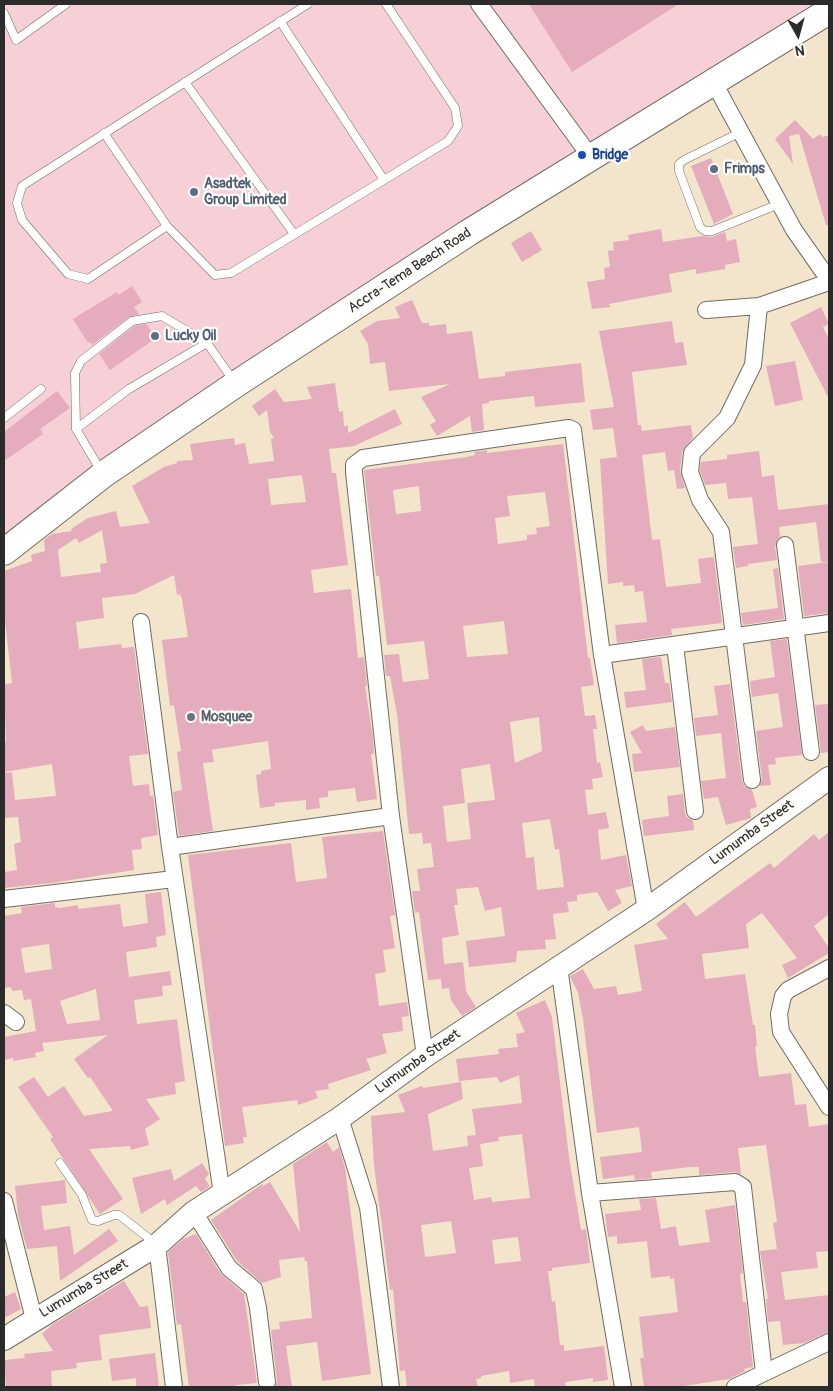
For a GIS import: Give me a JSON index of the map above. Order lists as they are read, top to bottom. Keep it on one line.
{"streets":{"main road":["Accra-Tema Beach Road","Lumumba Street"]},"places":["Bridge","Frimps","Asadtek Group Limited","Lucky Oil","Mosquee"],"north":"bottom"}
